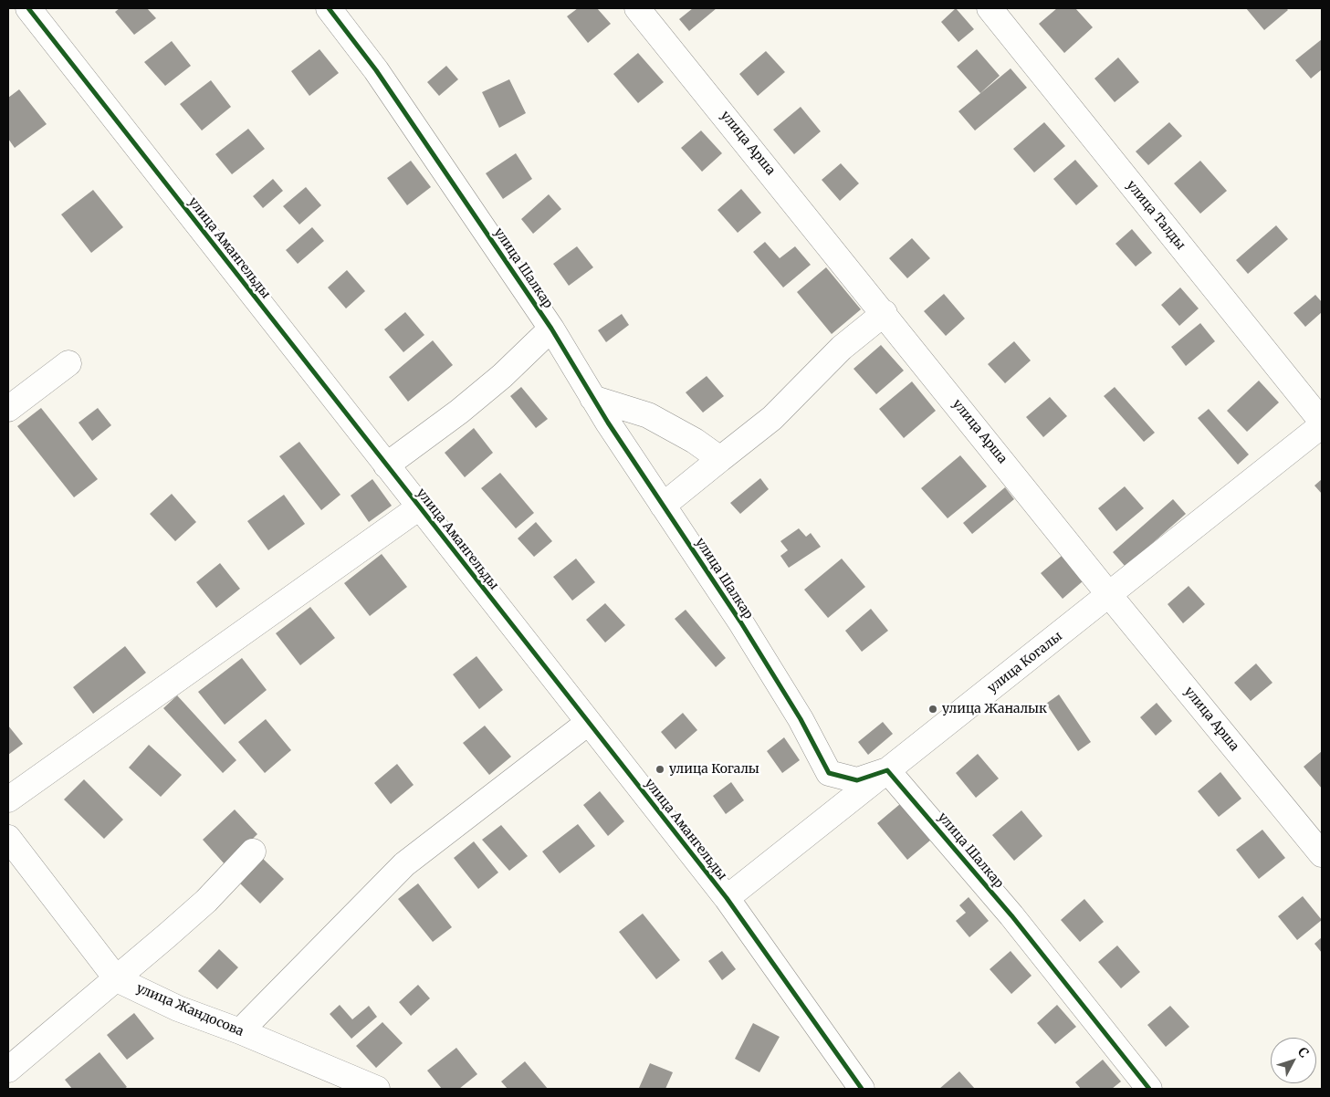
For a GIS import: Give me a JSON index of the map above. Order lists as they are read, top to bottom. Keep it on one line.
{"streets":{"street":["улица Арша","улица Талды","улица Амангельды","улица Шалкар","улица Когалы","улица Жандосова"]},"crossings":[["улица Арша","улица Когалы"],["улица Амангельды","улица Когалы"],["улица Шалкар","улица Когалы"]],"places":["улица Жаналык","улица Когалы"],"north":"top right"}
